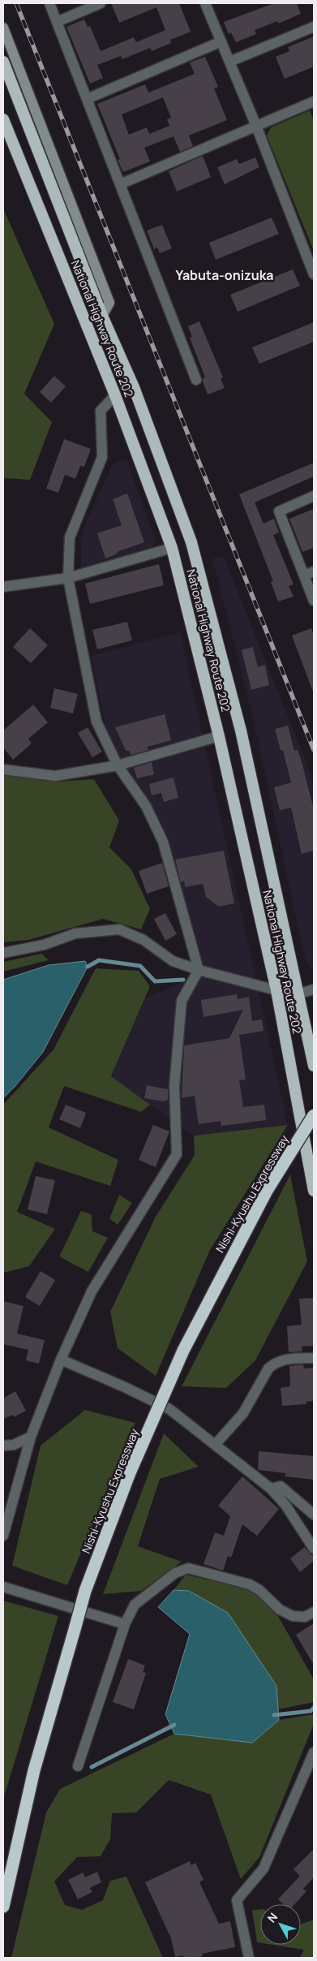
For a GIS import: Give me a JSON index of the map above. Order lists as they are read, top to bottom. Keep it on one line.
{"streets":{"highway":["National Highway Route 202","Nishi-Kyushu Expressway"]},"districts":["Yabuta-onizuka"],"north":"top left"}
